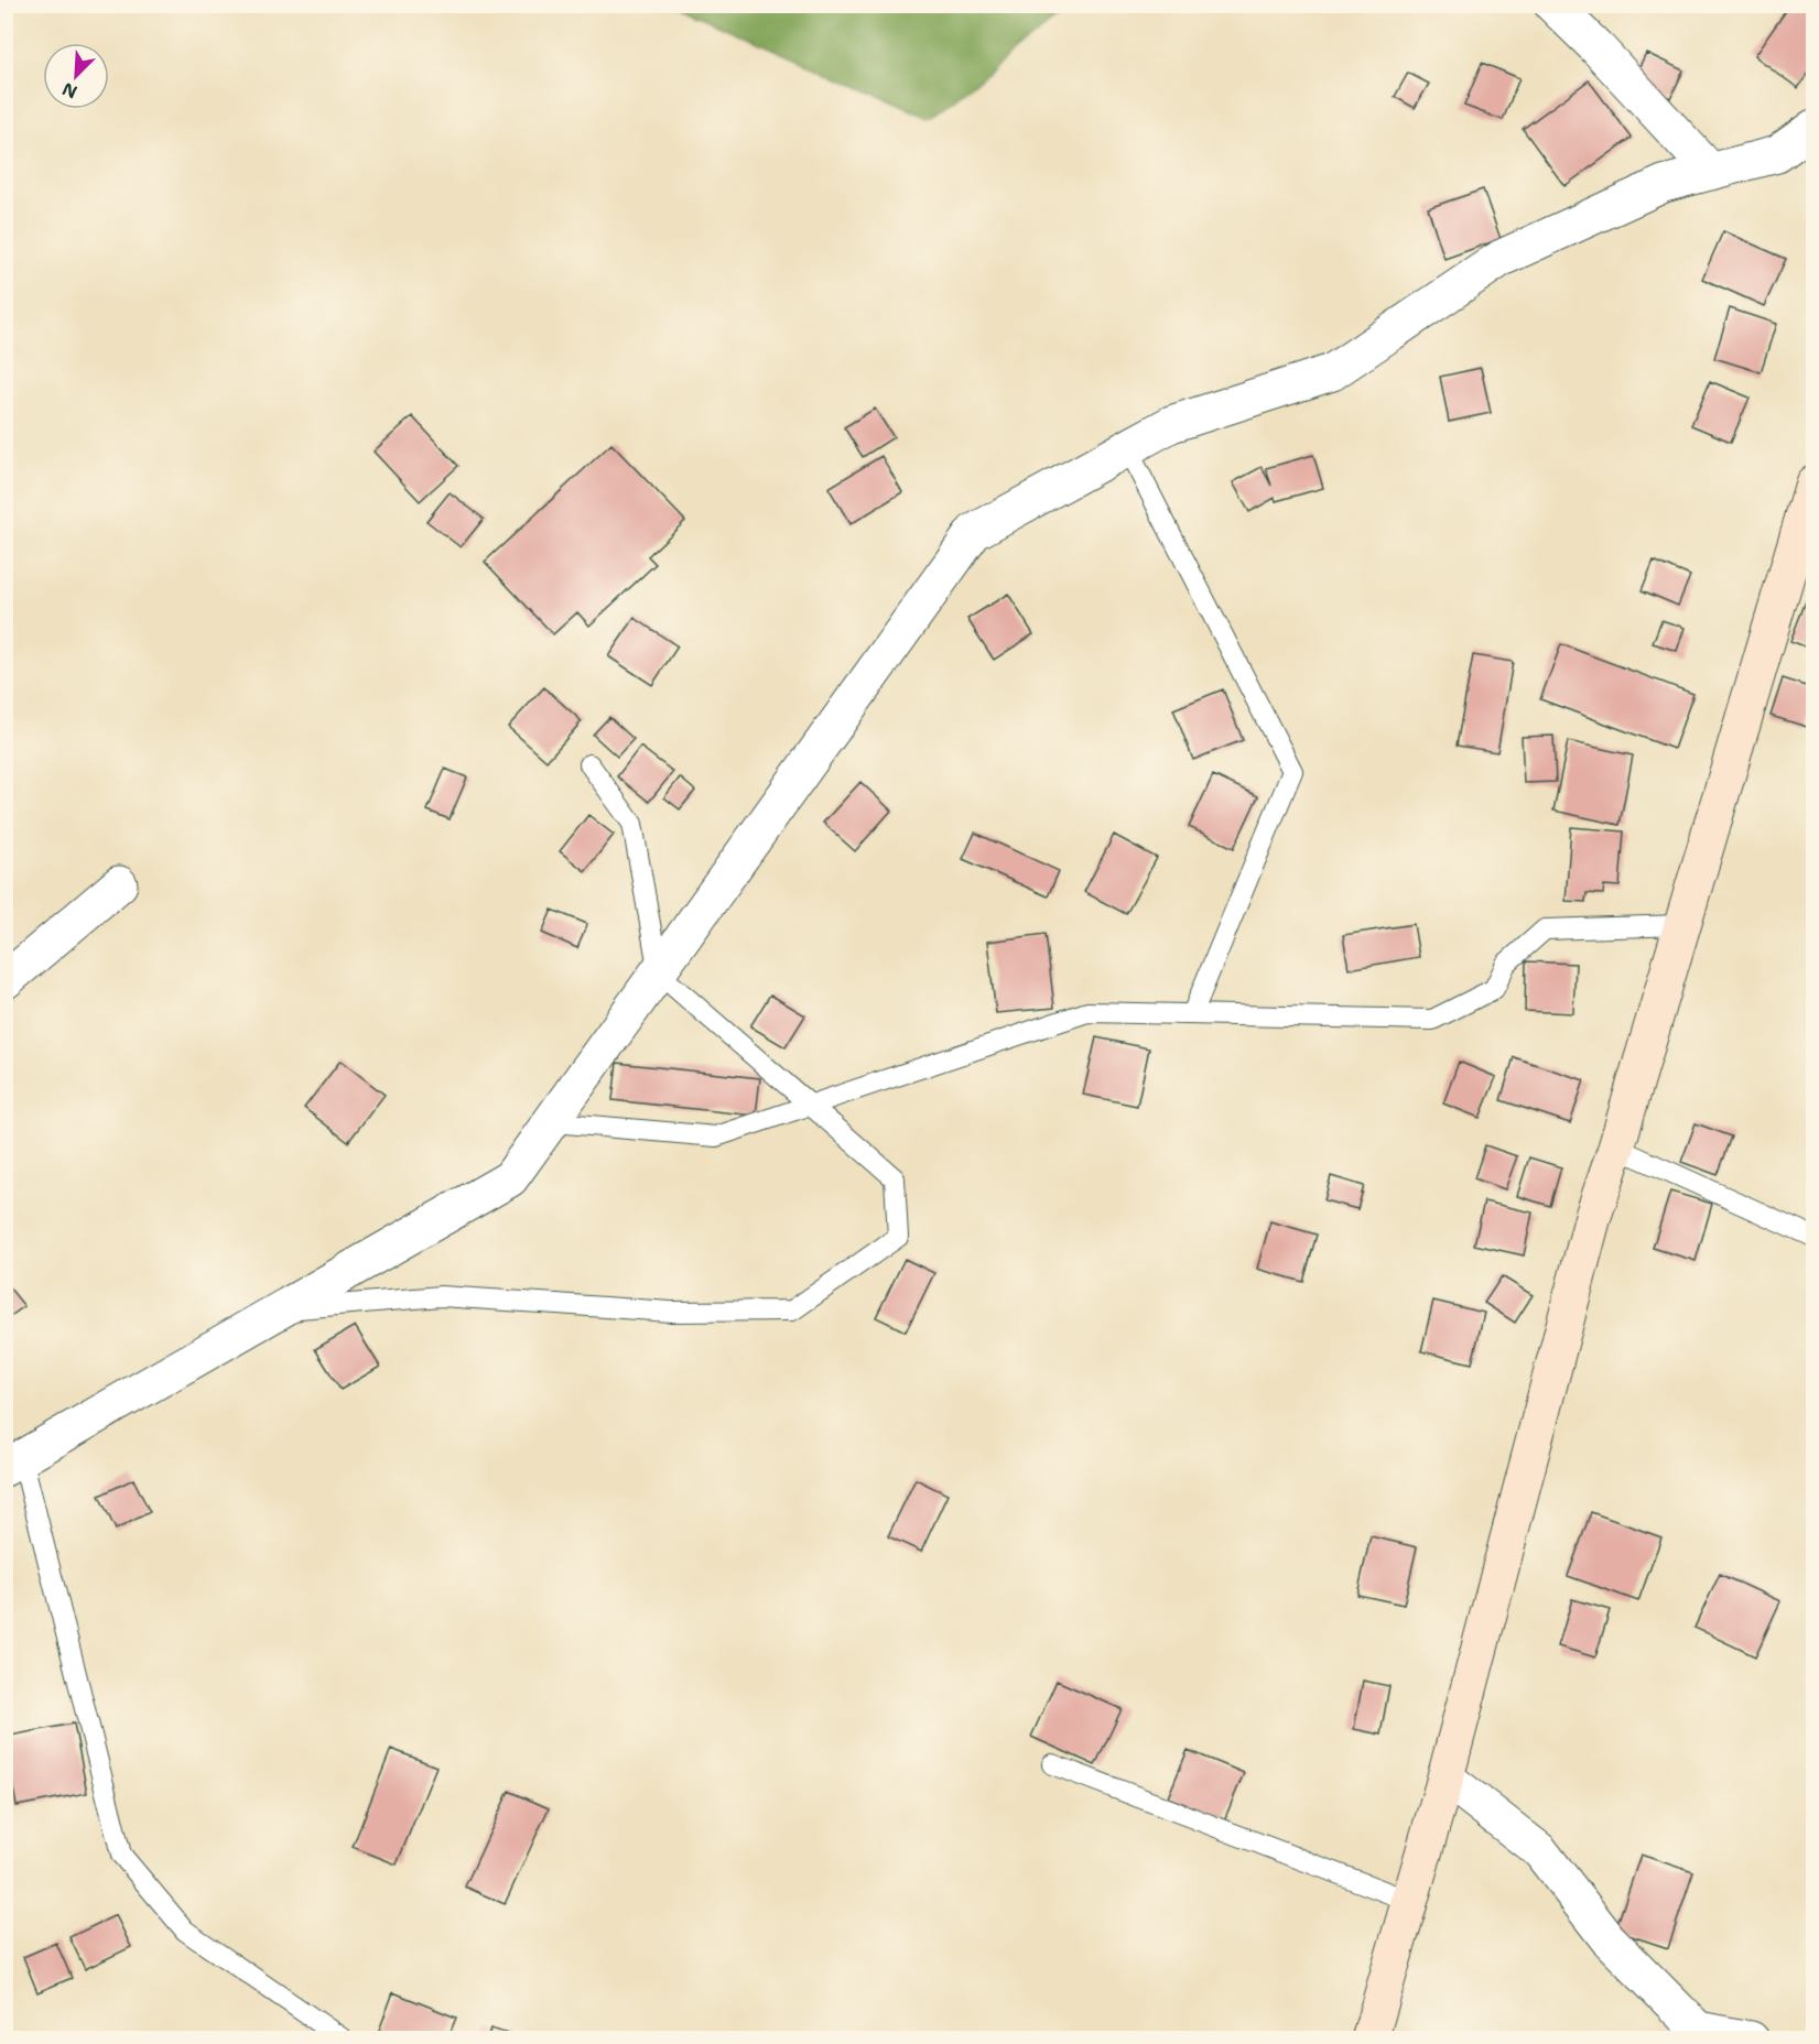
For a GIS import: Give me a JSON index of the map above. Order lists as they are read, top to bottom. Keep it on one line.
{"north":"bottom left"}
